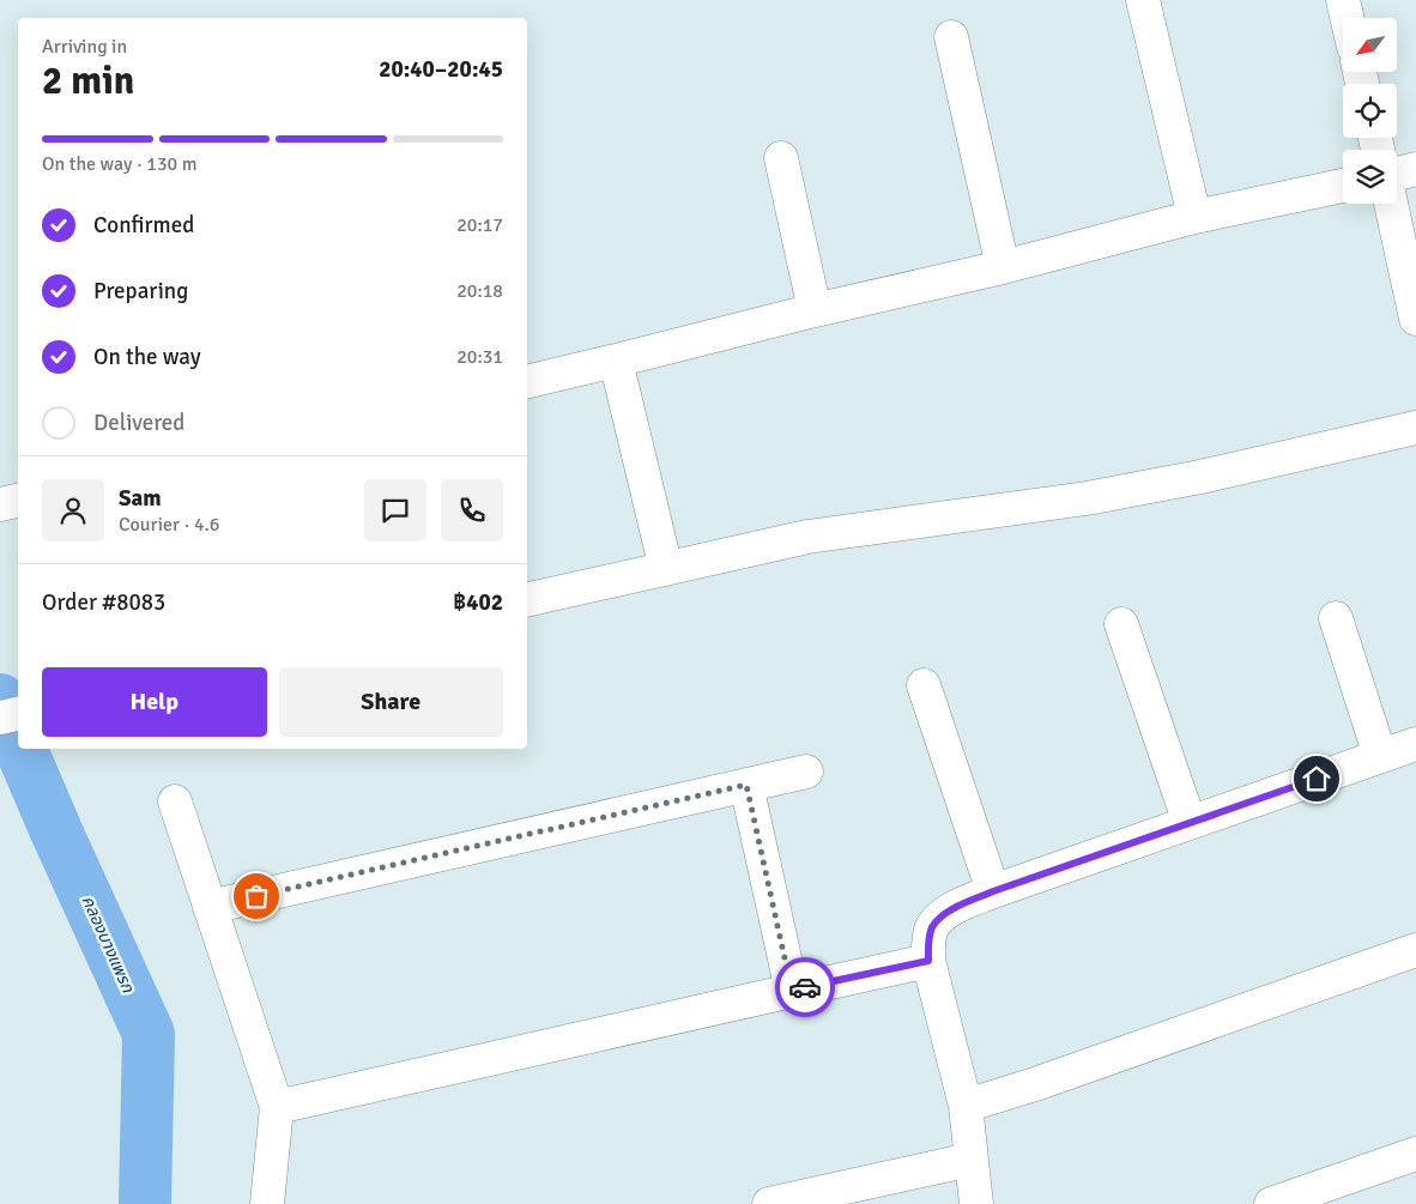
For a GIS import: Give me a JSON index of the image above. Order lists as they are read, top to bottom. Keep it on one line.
{"water":["คลองบางแพรก"],"north":"bottom left","page":{"heading":["2 min","Arriving in","20:40–20:45"],"panel":["Sam","Courier · 4.6","Order #8083","฿402"],"bar":"On the way · 130 m","list":[["Confirmed","20:17"],["Preparing","20:18"],["On the way","20:31"],"Delivered"],"buttons":["Help","Share"]}}
